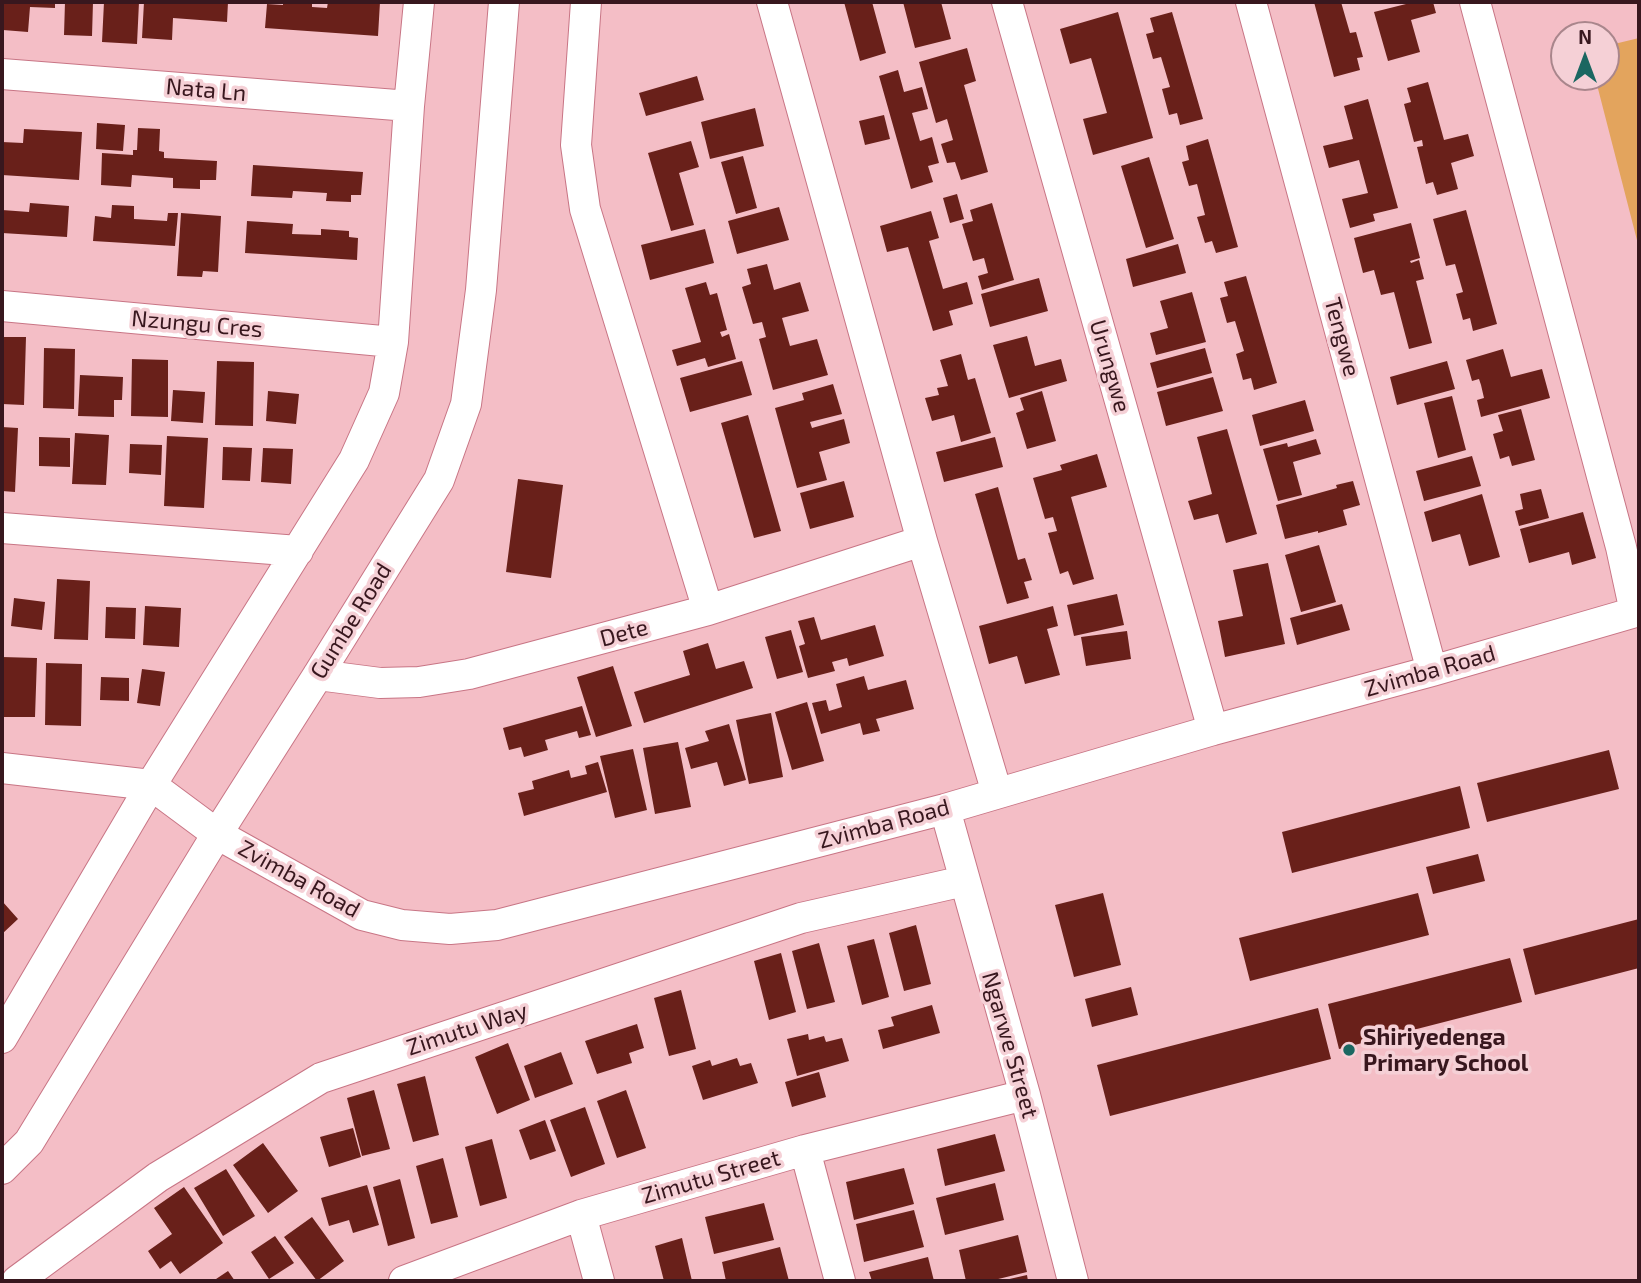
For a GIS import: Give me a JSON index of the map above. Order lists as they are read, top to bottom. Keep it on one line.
{"streets":{"street":["Nata Ln","Nzungu Cres","Tengwe","Urungwe","Gumbe Road","Dete","Zvimba Road","Zimutu Way","Ngarwe Street","Zimutu Street"]},"crossings":[["Tengwe","Zvimba Road"],["Urungwe","Zvimba Road"],["Gumbe Road","Dete"],["Gumbe Road","Zvimba Road"],["Zvimba Road","Ngarwe Street"],["Zimutu Way","Ngarwe Street"],["Ngarwe Street","Zimutu Street"]],"places":["Shiriyedenga Primary School"],"north":"top"}
